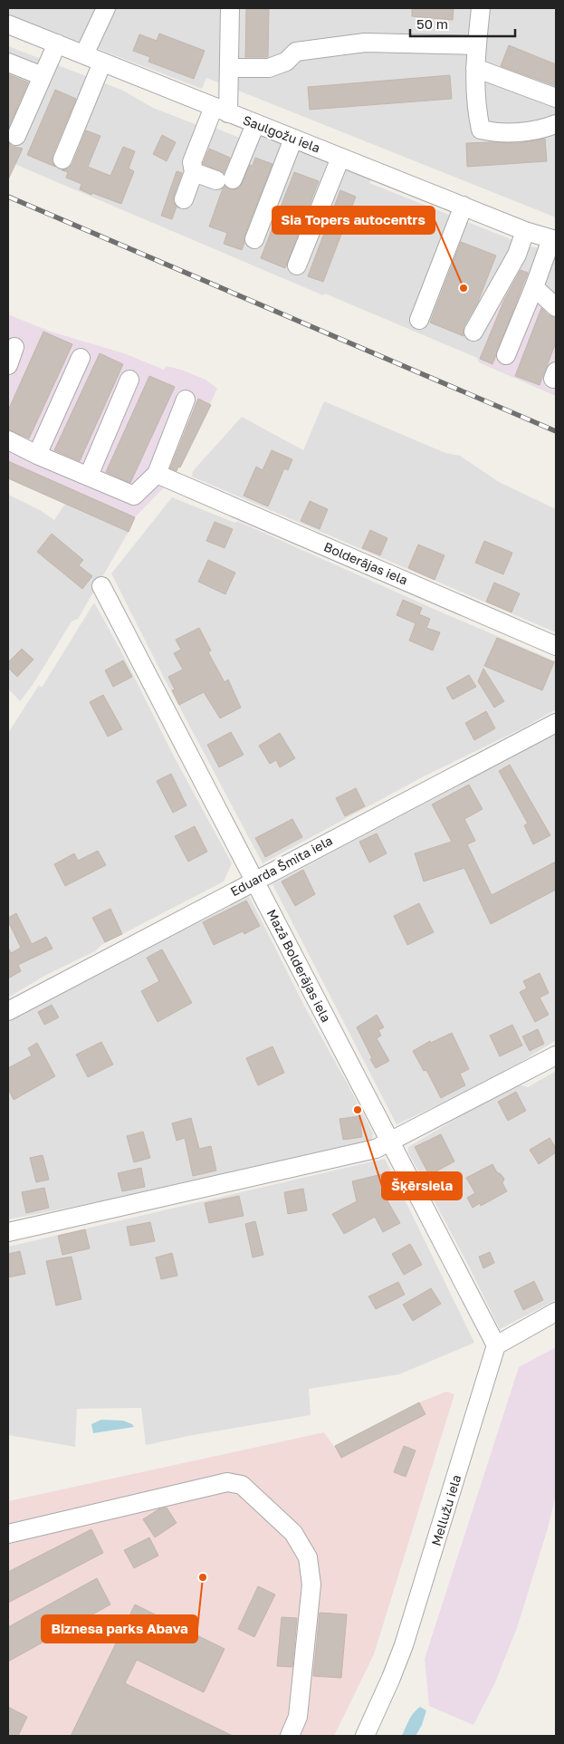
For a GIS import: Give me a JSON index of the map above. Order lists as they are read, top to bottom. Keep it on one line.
{"streets":{"street":["Saulgožu iela","Bolderājas iela","Eduarda Šmita iela","Mazā Bolderājas iela","Mellužu iela"]},"crossings":[["Eduarda Šmita iela","Mazā Bolderājas iela"],["Mazā Bolderājas iela","Mellužu iela"]],"places":["Sia Topers autocentrs","Šķērsiela","Biznesa parks Abava"],"scale_bar":"50 m"}
